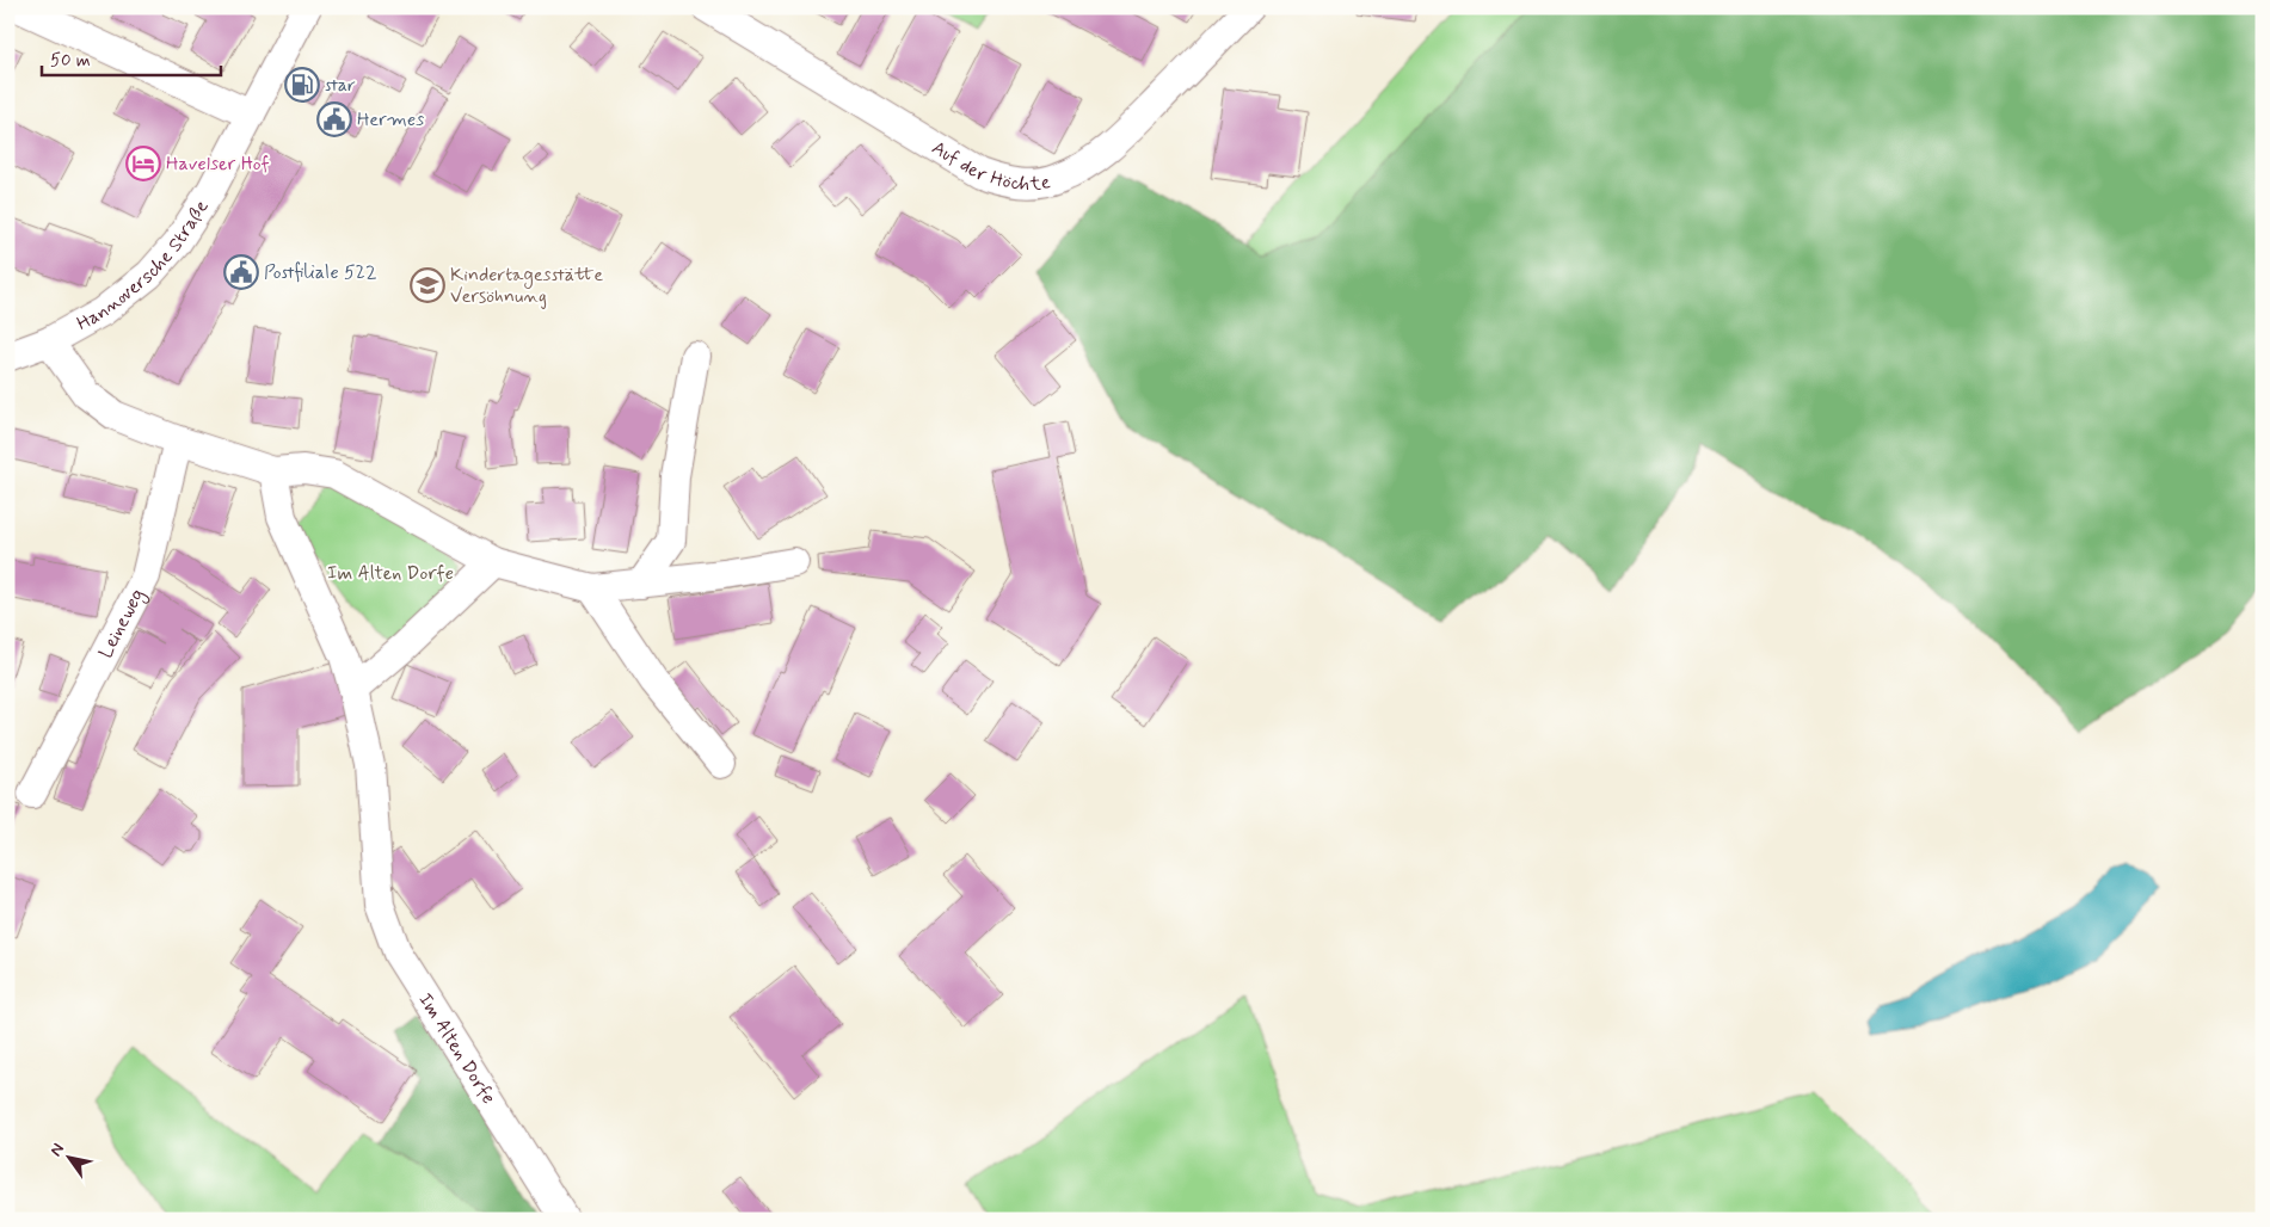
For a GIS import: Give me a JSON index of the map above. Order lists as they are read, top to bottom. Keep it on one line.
{"streets":{"street":["Auf der Höchte","Hannoversche Straße","Leineweg","Im Alten Dorfe"]},"parks":["Im Alten Dorfe"],"places":{"fuel station":["star"],"public building":["Hermes","Postfiliale 522"],"hotel":["Havelser Hof"],"school or university":["Kindertagesstätte Versöhnung"]},"scale_bar":"50 m","north":"top left"}
